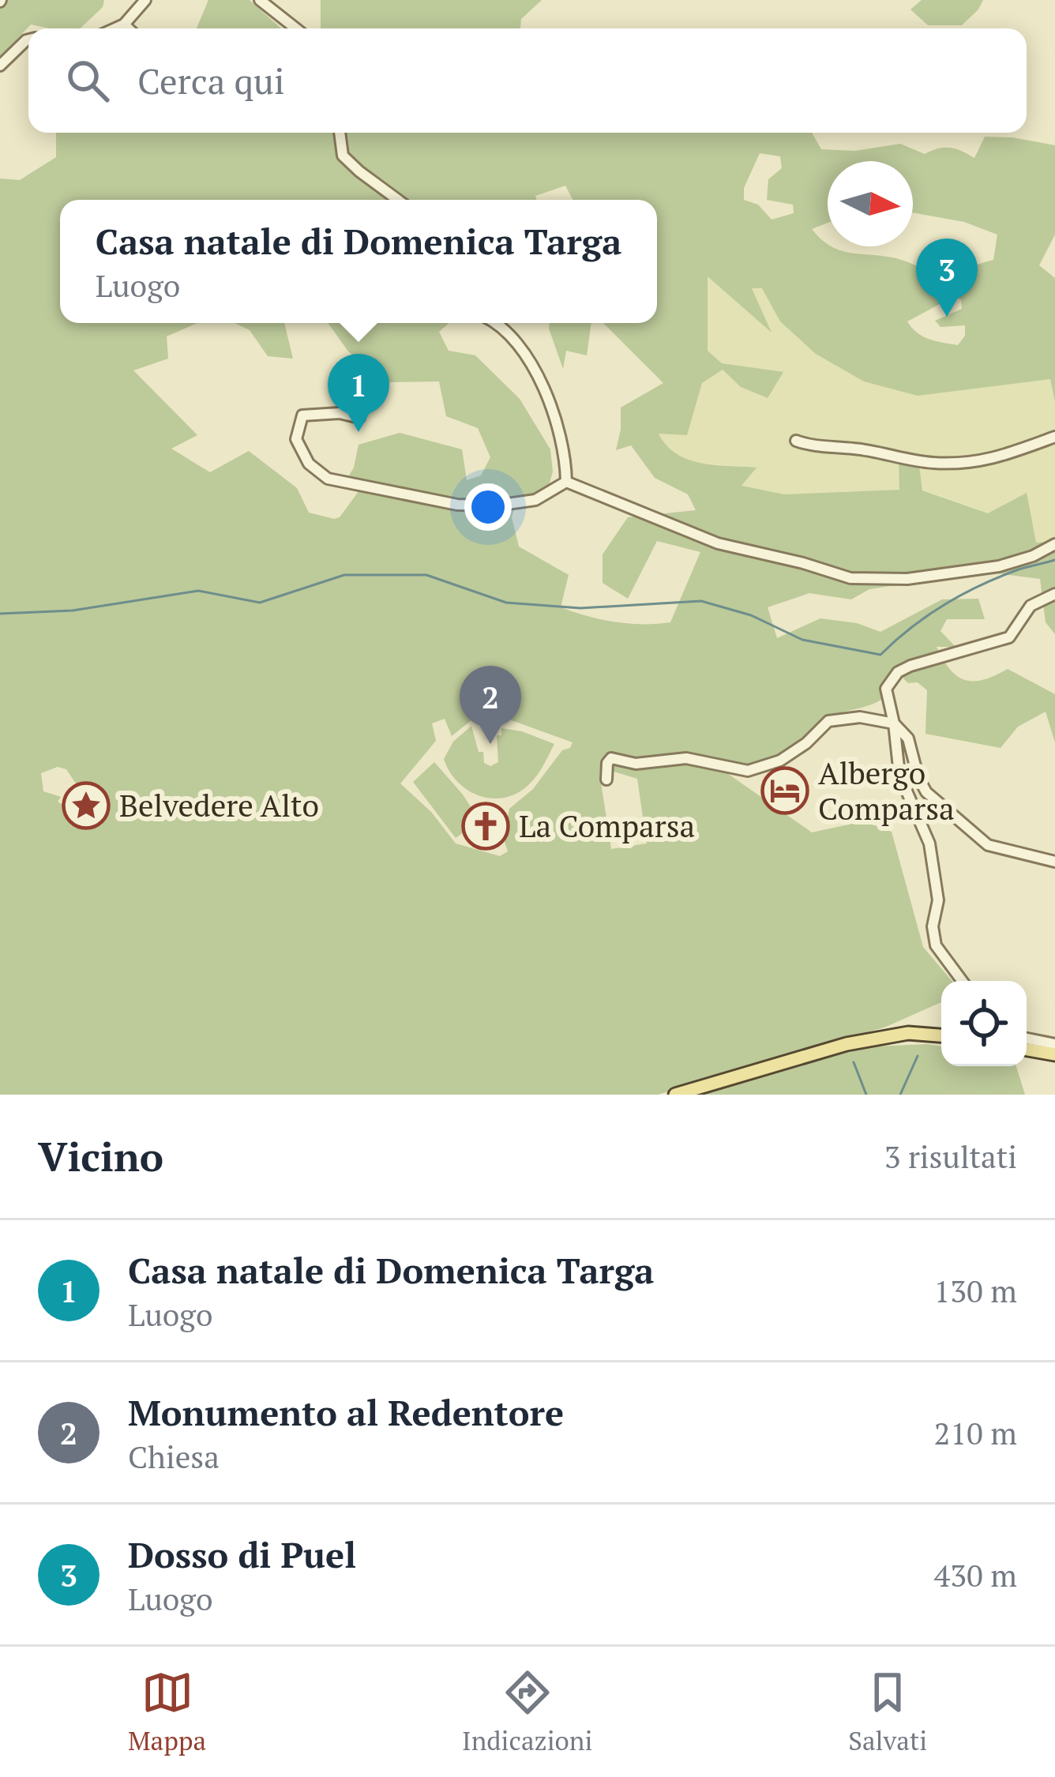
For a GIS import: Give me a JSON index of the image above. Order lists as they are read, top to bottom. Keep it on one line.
{"places":{"hotel":["Albergo Comparsa"],"place":["Belvedere Alto"],"church":["La Comparsa"]},"north":"right","page":{"search":"Cerca qui","popup":["Casa natale di Domenica Targa","Luogo"],"pins":["3","1","2"],"heading":["Vicino","3 risultati"],"list":[{"mark":"1","name":"Casa natale di Domenica Targa","note":"Luogo","value":"130 m"},{"mark":"2","name":"Monumento al Redentore","note":"Chiesa","value":"210 m"},{"mark":"3","name":"Dosso di Puel","note":"Luogo","value":"430 m"}],"nav":["Mappa","Indicazioni","Salvati"]}}
